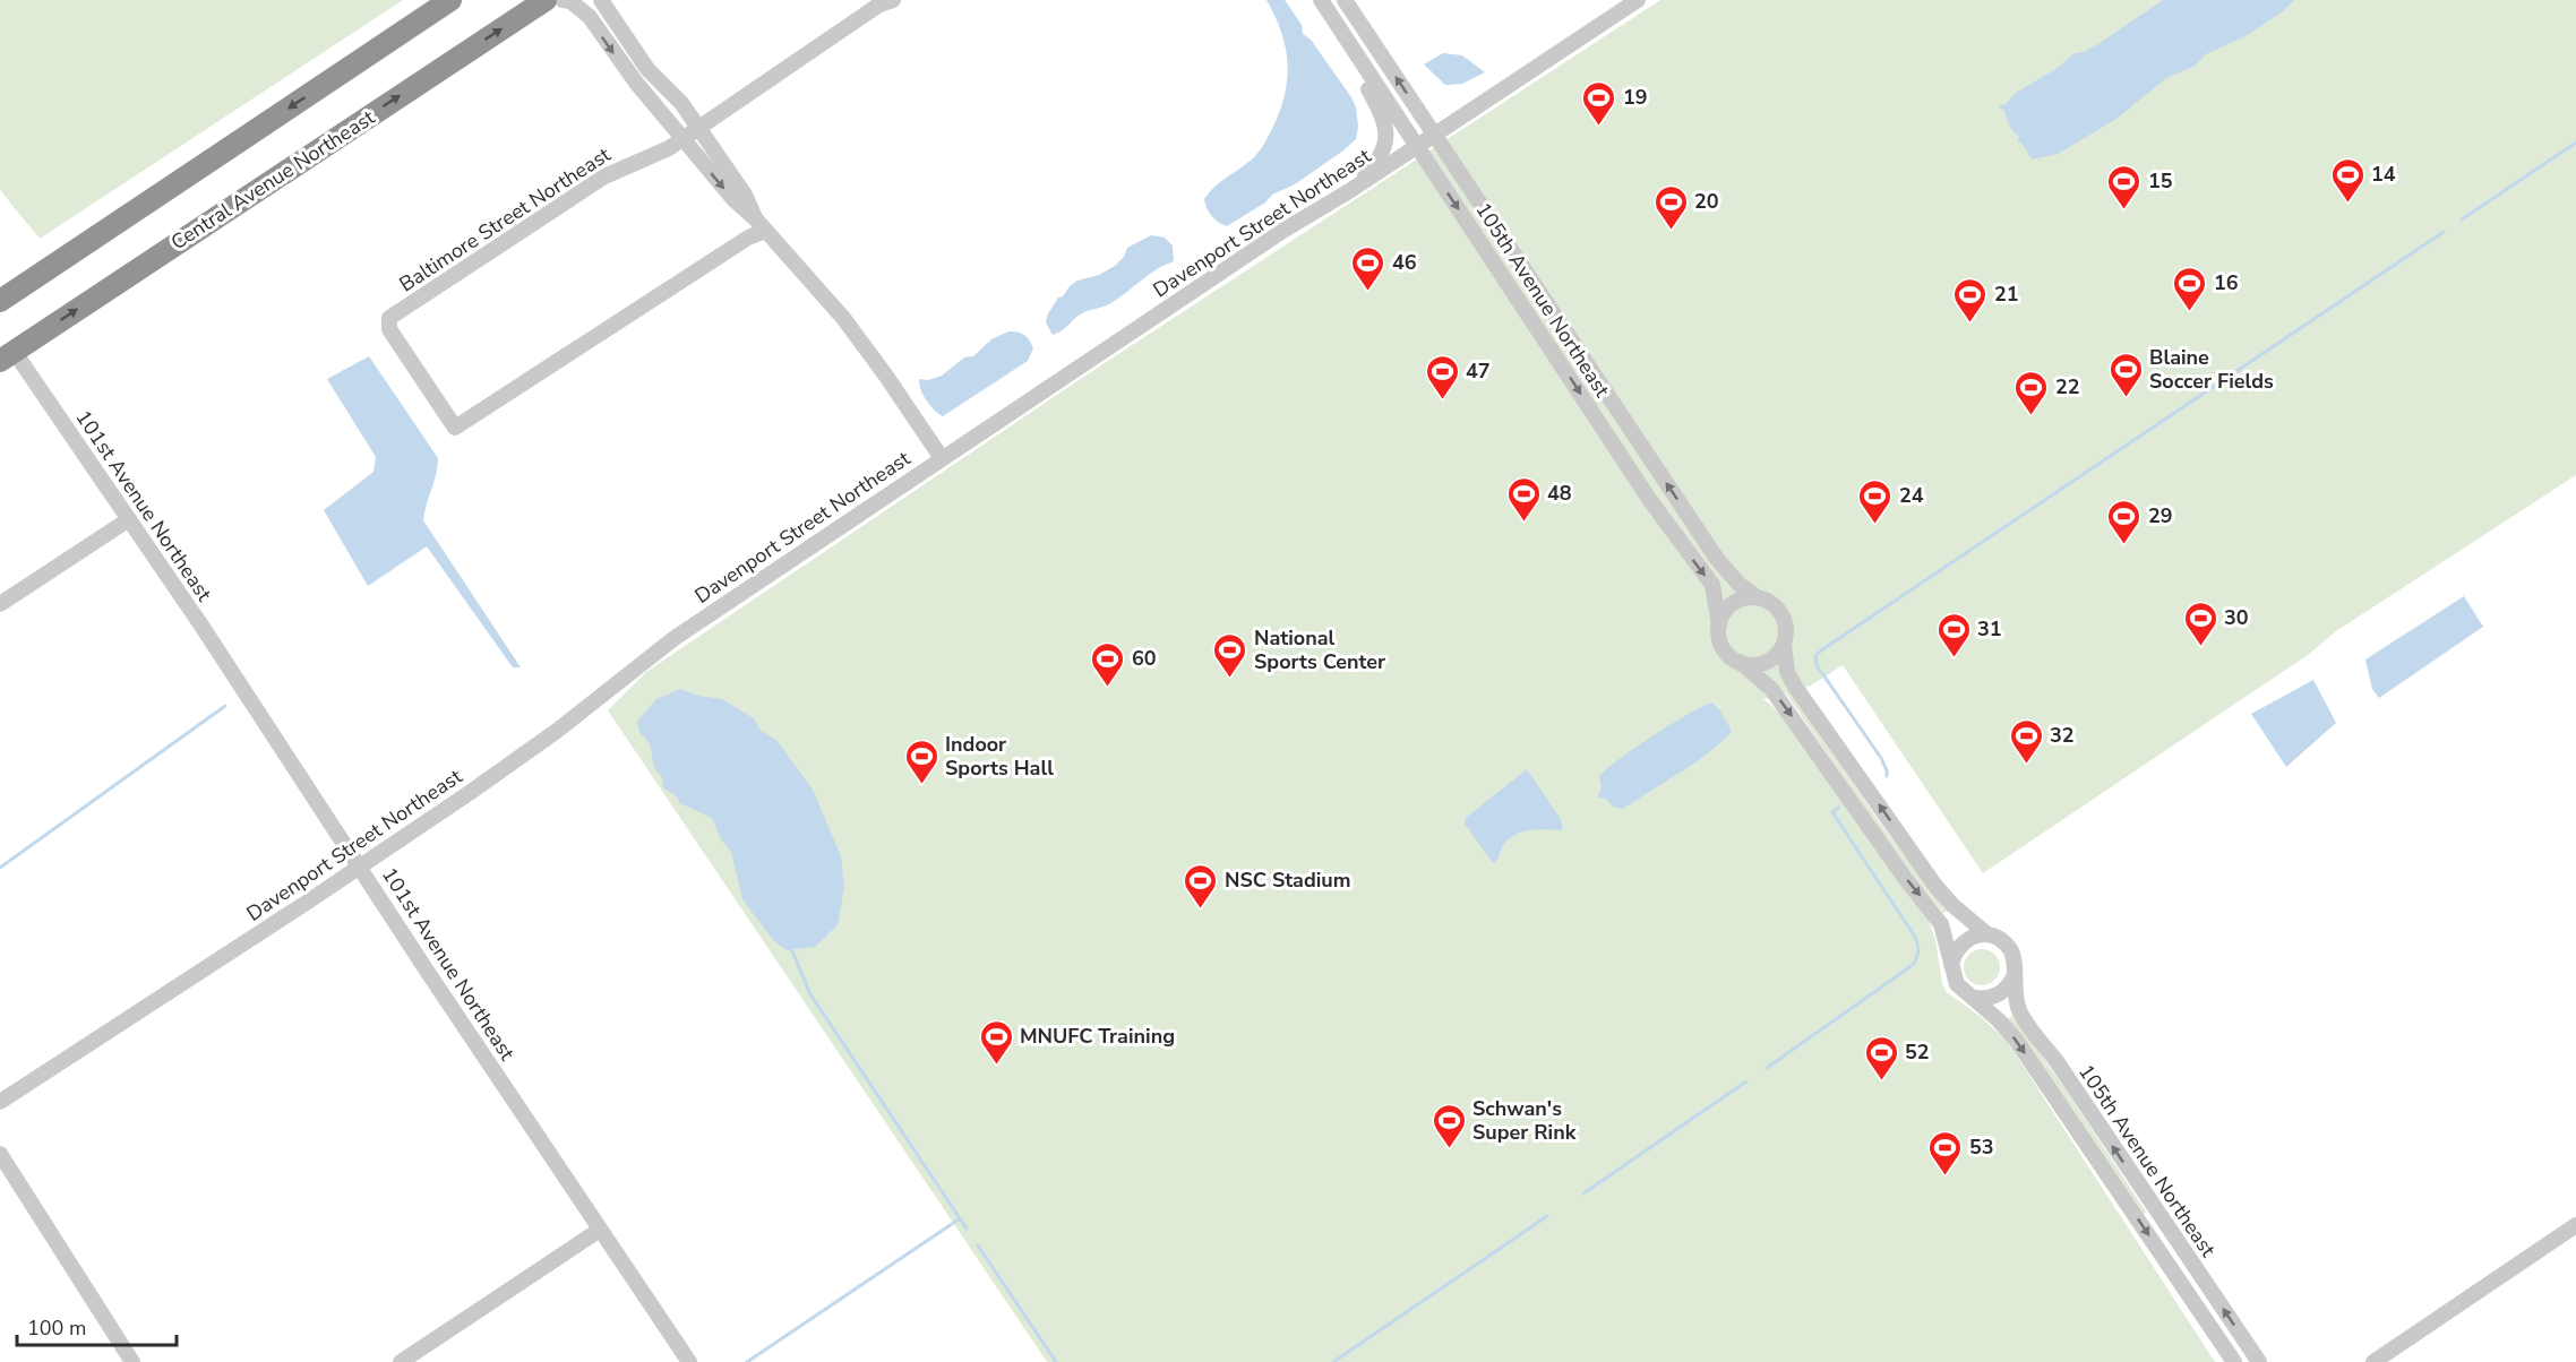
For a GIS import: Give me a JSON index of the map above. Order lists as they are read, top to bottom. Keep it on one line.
{"streets":{"highway":["Central Avenue Northeast"],"street":["Baltimore Street Northeast","Davenport Street Northeast","105th Avenue Northeast","101st Avenue Northeast"]},"crossings":[["Central Avenue Northeast","101st Avenue Northeast"],["Davenport Street Northeast","105th Avenue Northeast"],["Davenport Street Northeast","101st Avenue Northeast"]],"places":{"sports":["19","14","15","20","46","16","21","Blaine Soccer Fields","47","22","48","24","29","30","31","National Sports Center","60","32","Indoor Sports Hall","NSC Stadium","MNUFC Training","52","Schwan's Super Rink","53"]},"scale_bar":"100 m"}
